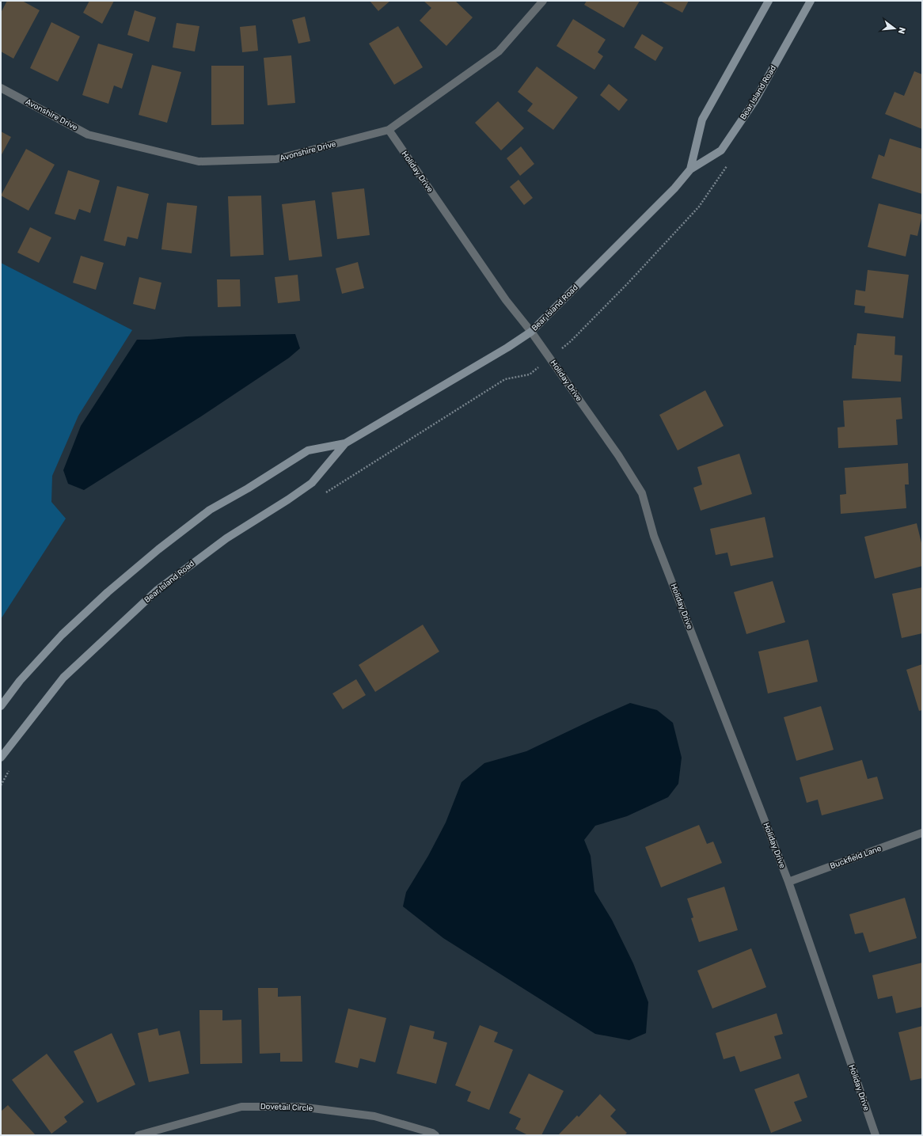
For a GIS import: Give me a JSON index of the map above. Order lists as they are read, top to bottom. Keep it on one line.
{"streets":{"street":["Bear Island Road","Avonshire Drive","Holiday Drive","Buckfield Lane","Dovetail Circle"]},"crossings":[["Bear Island Road","Holiday Drive"],["Avonshire Drive","Holiday Drive"],["Holiday Drive","Buckfield Lane"]],"north":"right"}
